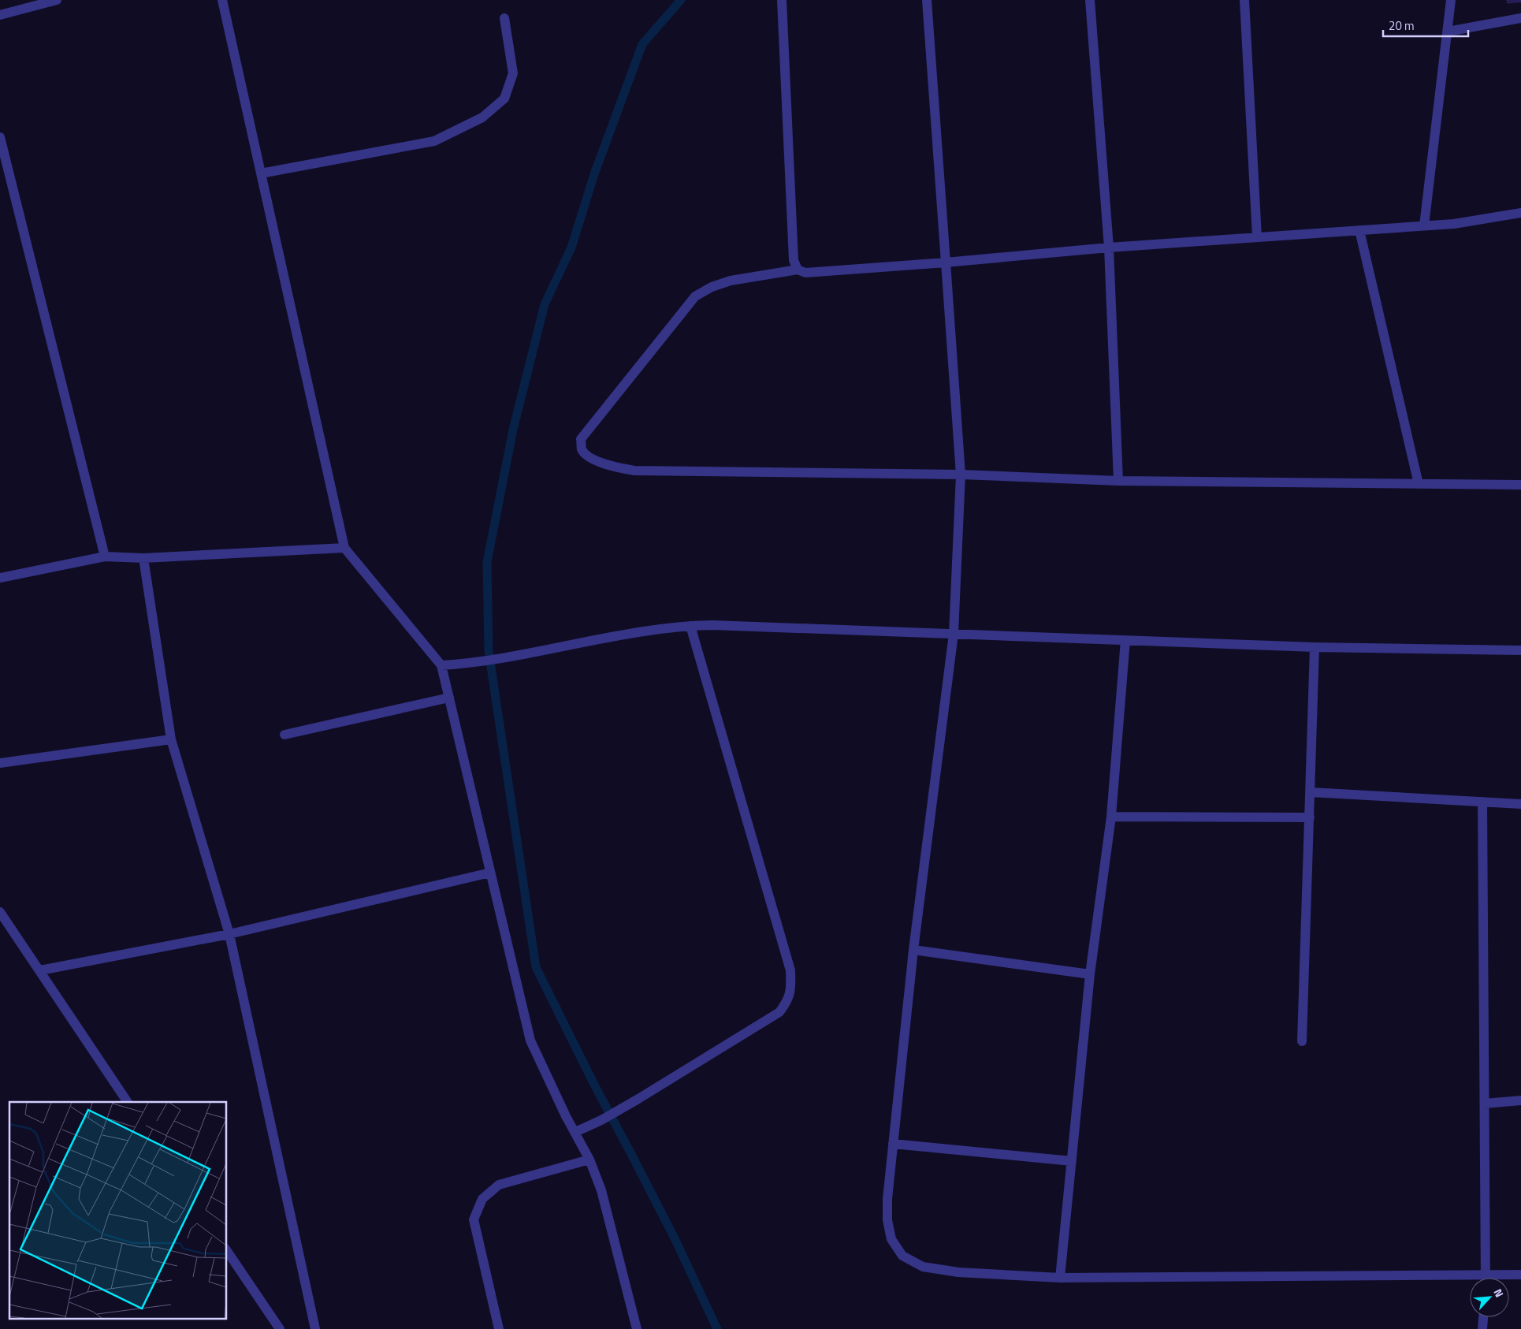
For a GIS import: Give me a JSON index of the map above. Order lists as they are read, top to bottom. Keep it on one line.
{"scale_bar":"20 m","north":"top right"}
